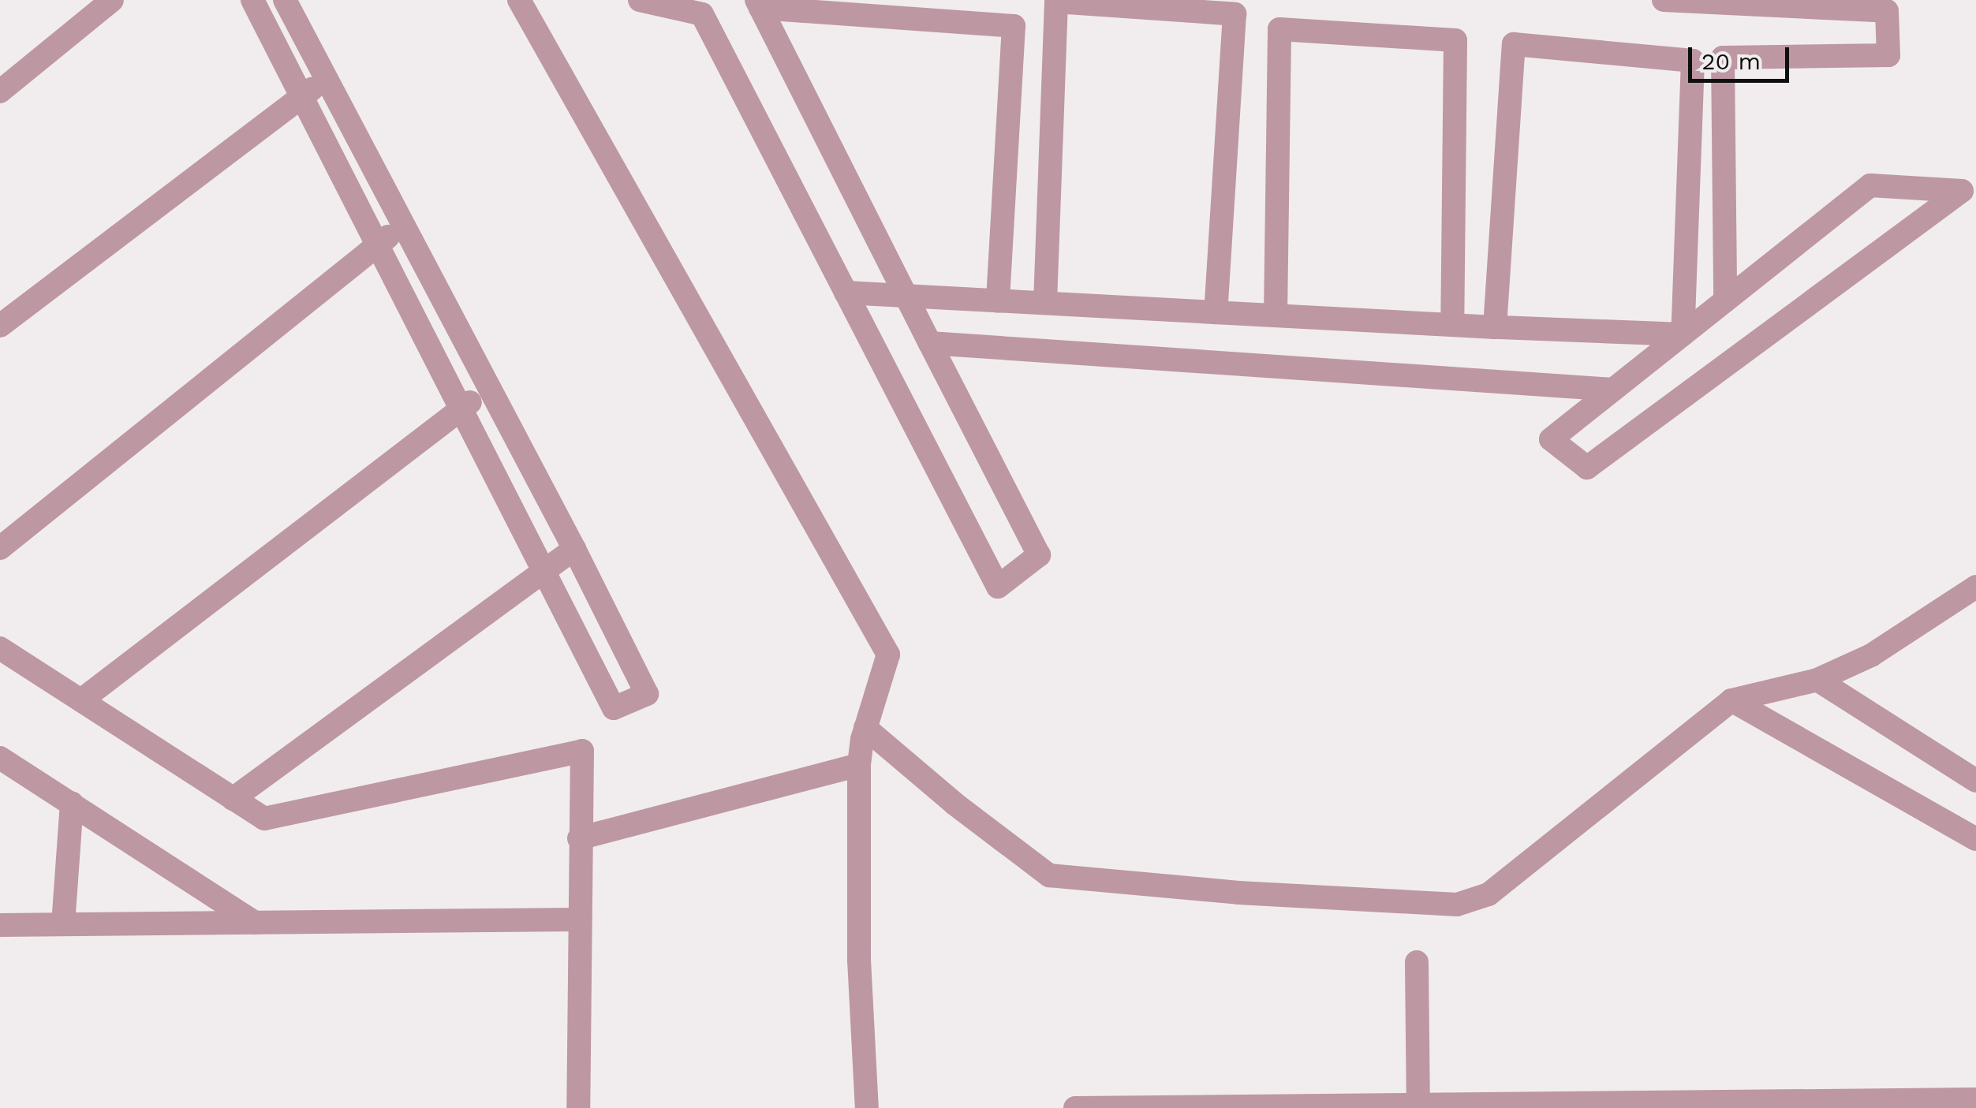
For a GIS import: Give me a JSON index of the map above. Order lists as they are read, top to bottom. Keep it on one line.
{"scale_bar":"20 m"}
